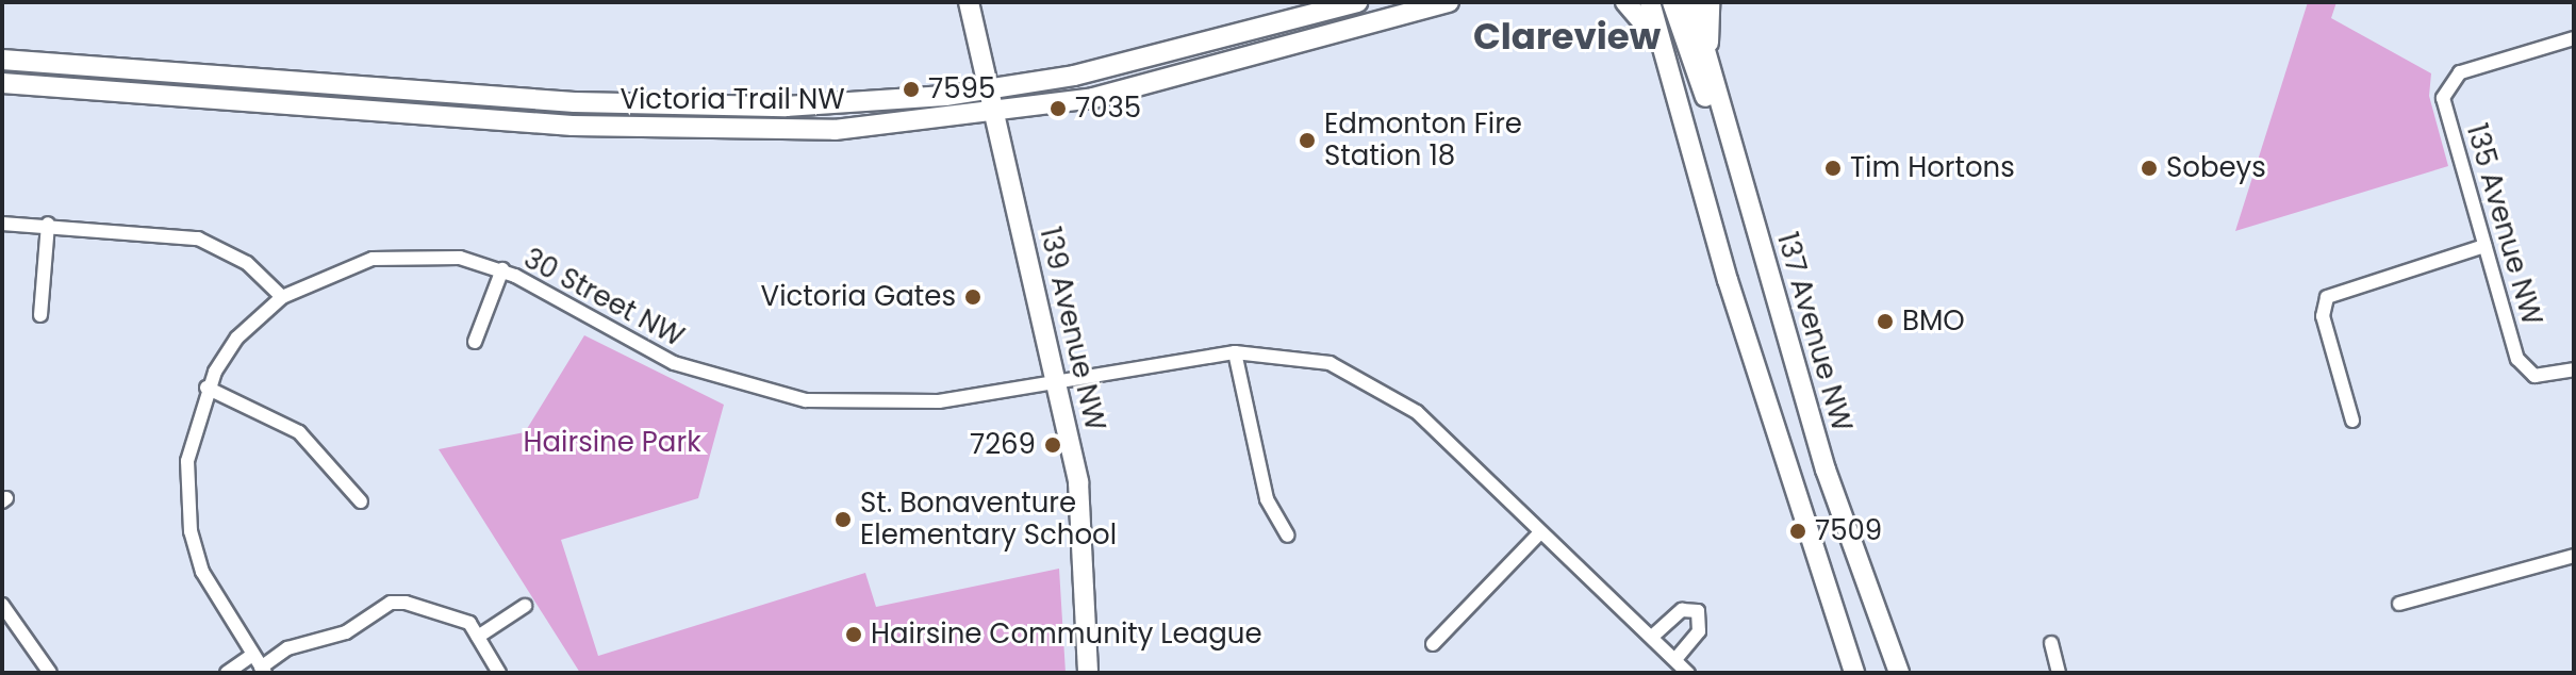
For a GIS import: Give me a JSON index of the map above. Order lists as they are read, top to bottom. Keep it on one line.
{"streets":{"main road":["Victoria Trail NW","139 Avenue NW","137 Avenue NW"],"street":["135 Avenue NW","30 Street NW"]},"crossings":[["Victoria Trail NW","139 Avenue NW"],["30 Street NW","139 Avenue NW"]],"districts":["Clareview"],"parks":["Hairsine Park"],"places":["7595","7035","Edmonton Fire Station 18","Tim Hortons","Sobeys","Victoria Gates","BMO","7269","St. Bonaventure Elementary School","7509","Hairsine Community League"]}
